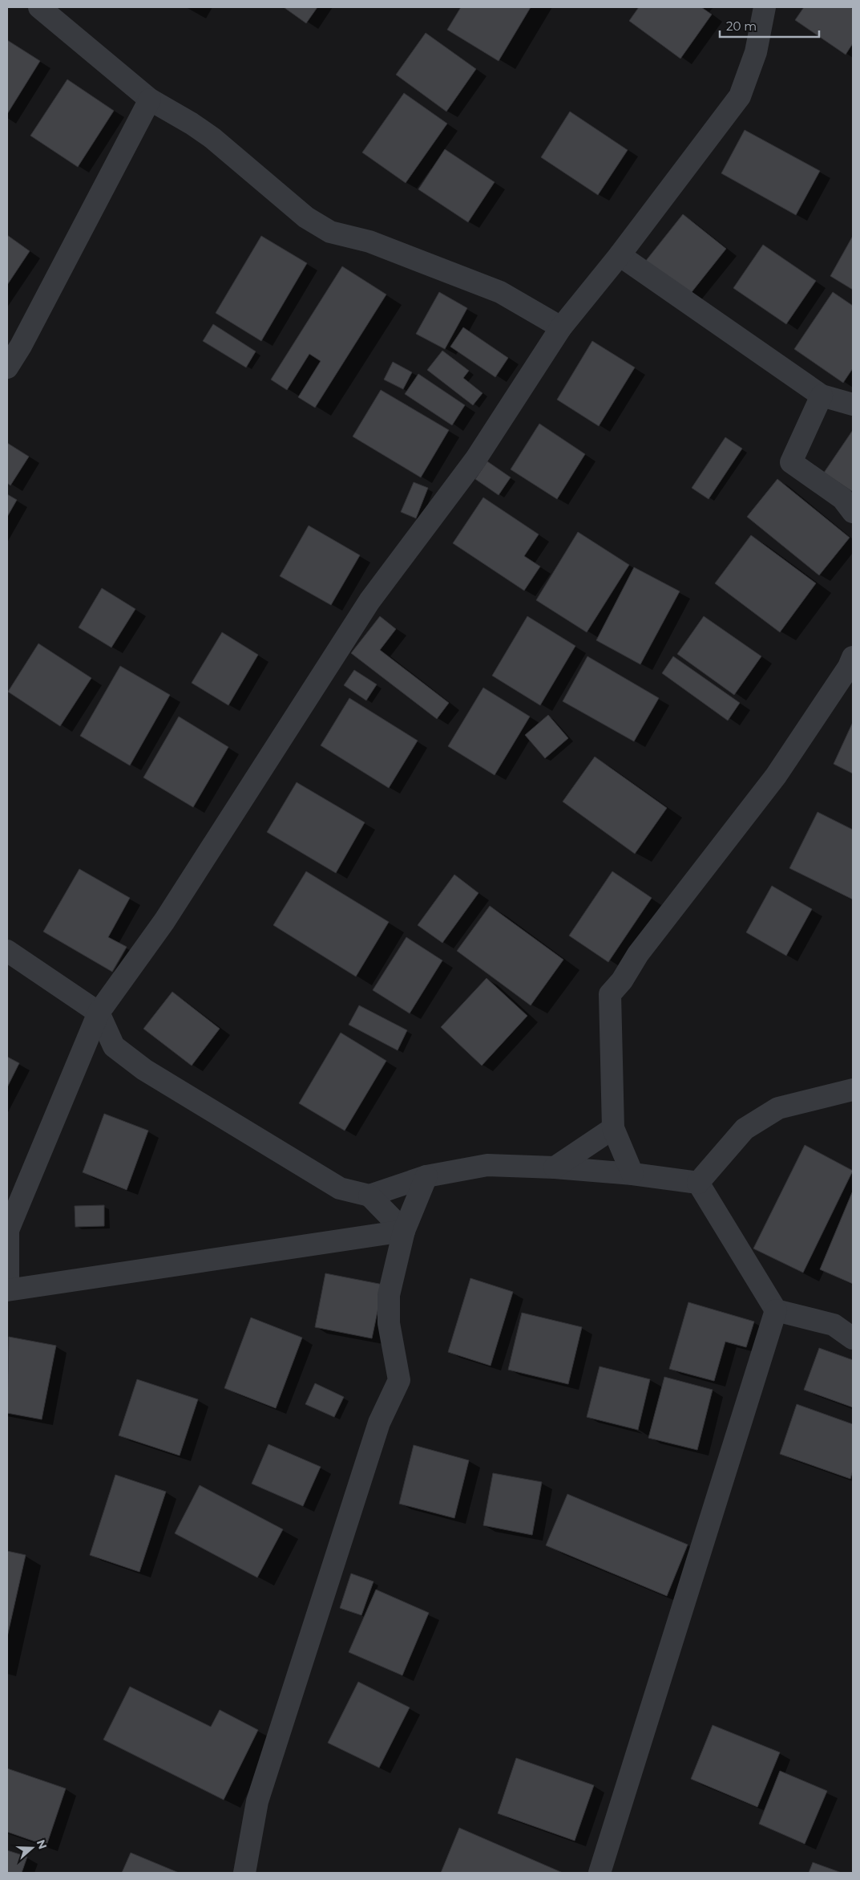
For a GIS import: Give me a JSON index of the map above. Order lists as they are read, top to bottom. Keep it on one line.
{"scale_bar":"20 m","north":"right"}
